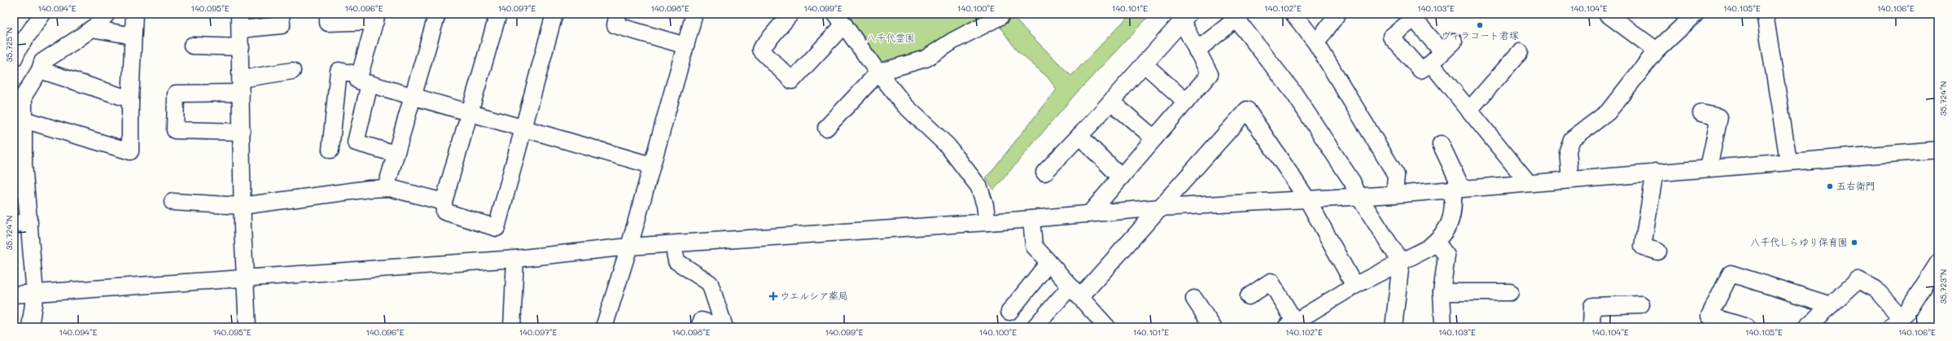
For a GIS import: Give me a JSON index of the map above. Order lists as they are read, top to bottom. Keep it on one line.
{"parks":["八千代霊園"],"places":{"other":["ヴィラコート君塚","五右衛門","八千代しらゆり保育園"],"health":["ウエルシア薬局"]},"coordinates":["140.094°E","140.095°E","140.096°E","140.097°E","140.098°E","140.099°E","140.100°E","140.101°E","140.102°E","140.103°E","140.104°E","140.105°E","140.106°E","35.725°N","35.724°N","35.723°N"]}
